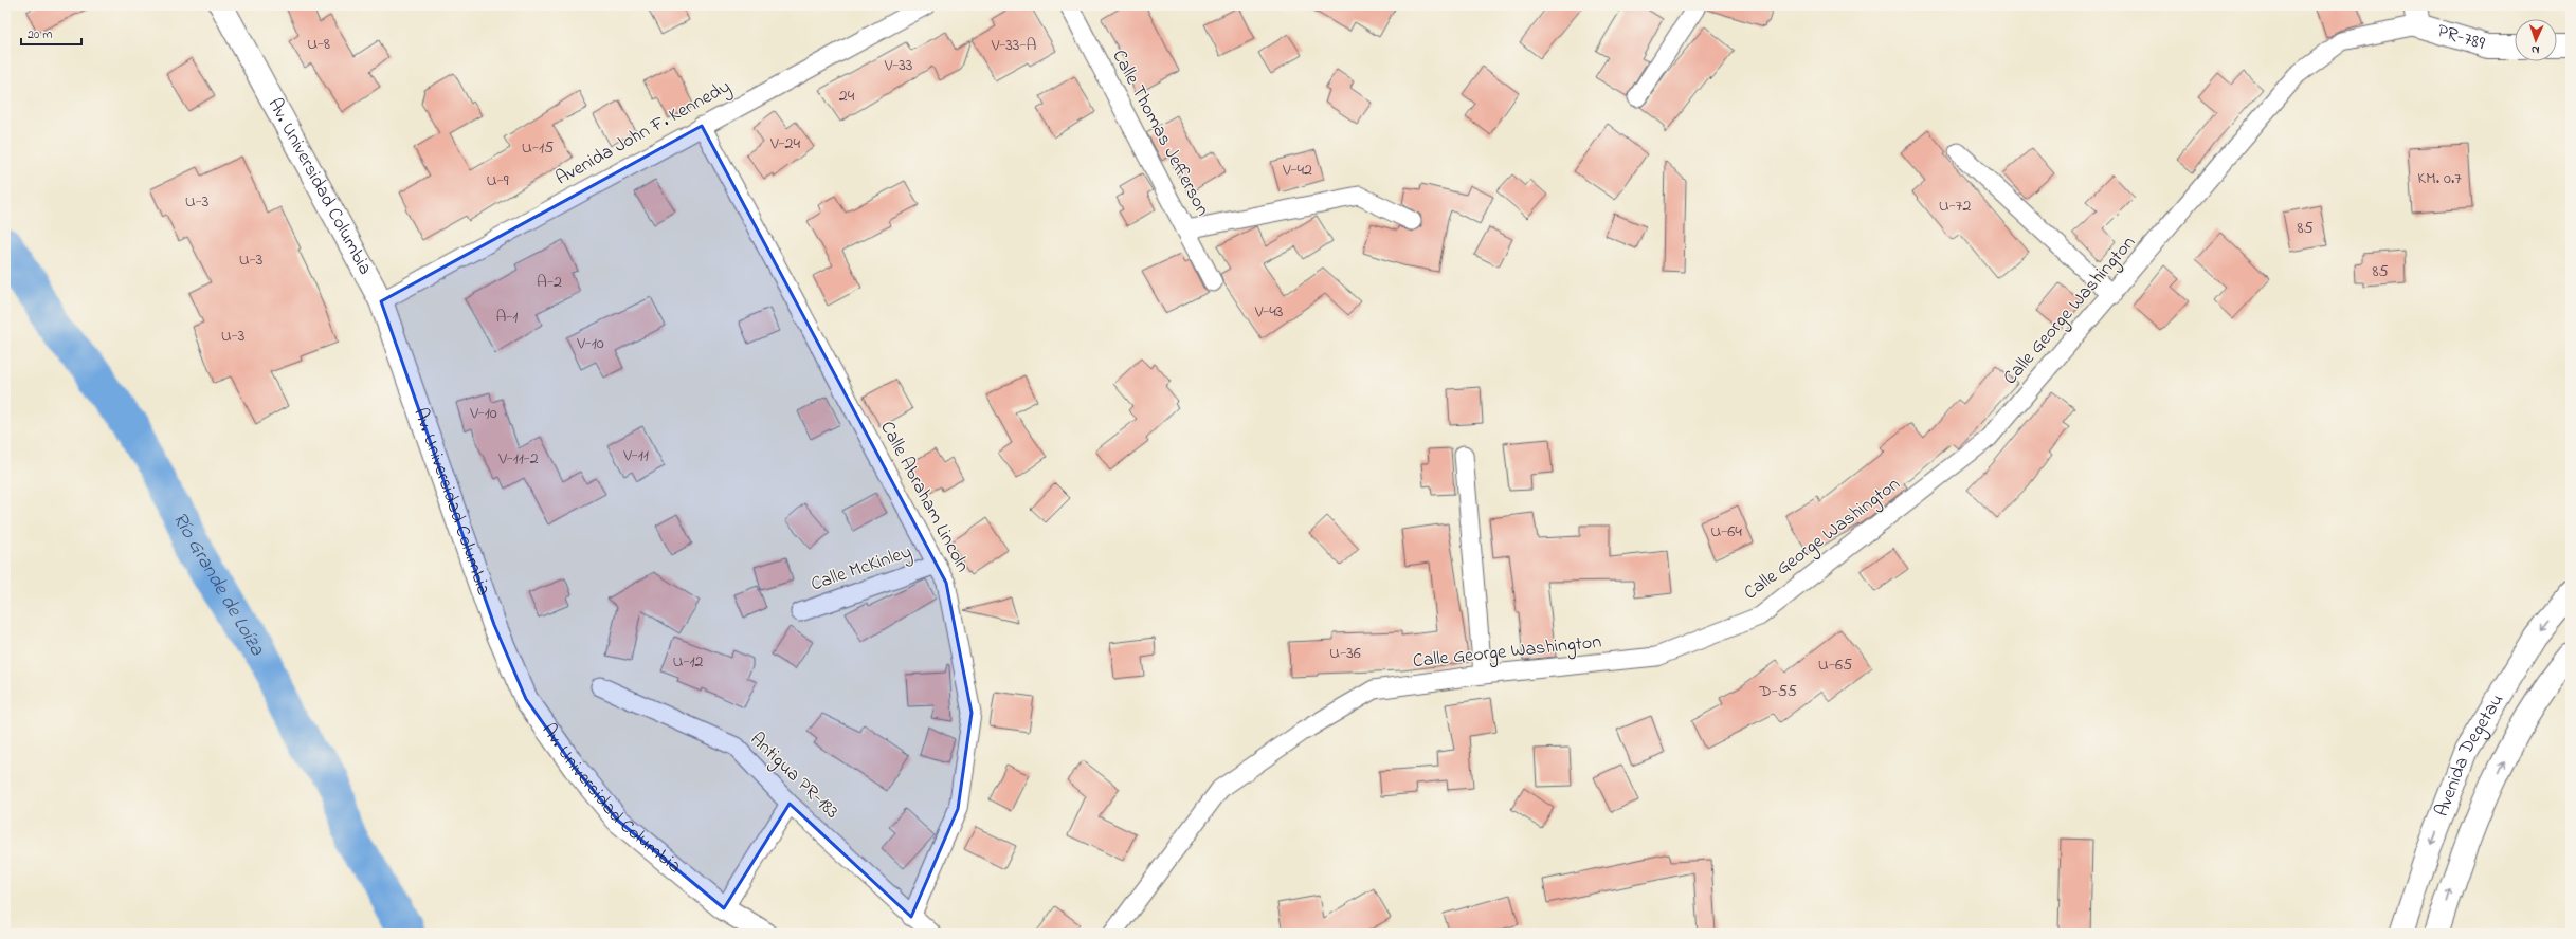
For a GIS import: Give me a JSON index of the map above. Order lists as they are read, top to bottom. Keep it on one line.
{"streets":{"main road":["PR-789","Av. Universidad Columbia","Avenida Degetau"],"street":["Avenida John F. Kennedy","Calle Thomas Jefferson","Calle George Washington","Calle Abraham Lincoln","Calle McKinley","Antigua PR-183"]},"crossings":[["PR-789","Calle George Washington"],["Avenida John F. Kennedy","Av. Universidad Columbia"],["Avenida John F. Kennedy","Calle Abraham Lincoln"],["Calle Abraham Lincoln","Calle McKinley"],["Calle Abraham Lincoln","Antigua PR-183"]],"water":["Río Grande de Loíza"],"house_numbers":["U-8","V-33-A","V-33","24","V-24","U-15","V-42","KM. 0.7","U-9","U-3","U-72","85","U-3","85","A-2","V-43","A-1","U-3","V-10","V-10","V-11","V-11-2","U-64","U-36","U-12","U-65","D-55"],"scale_bar":"20 m","north":"bottom"}
